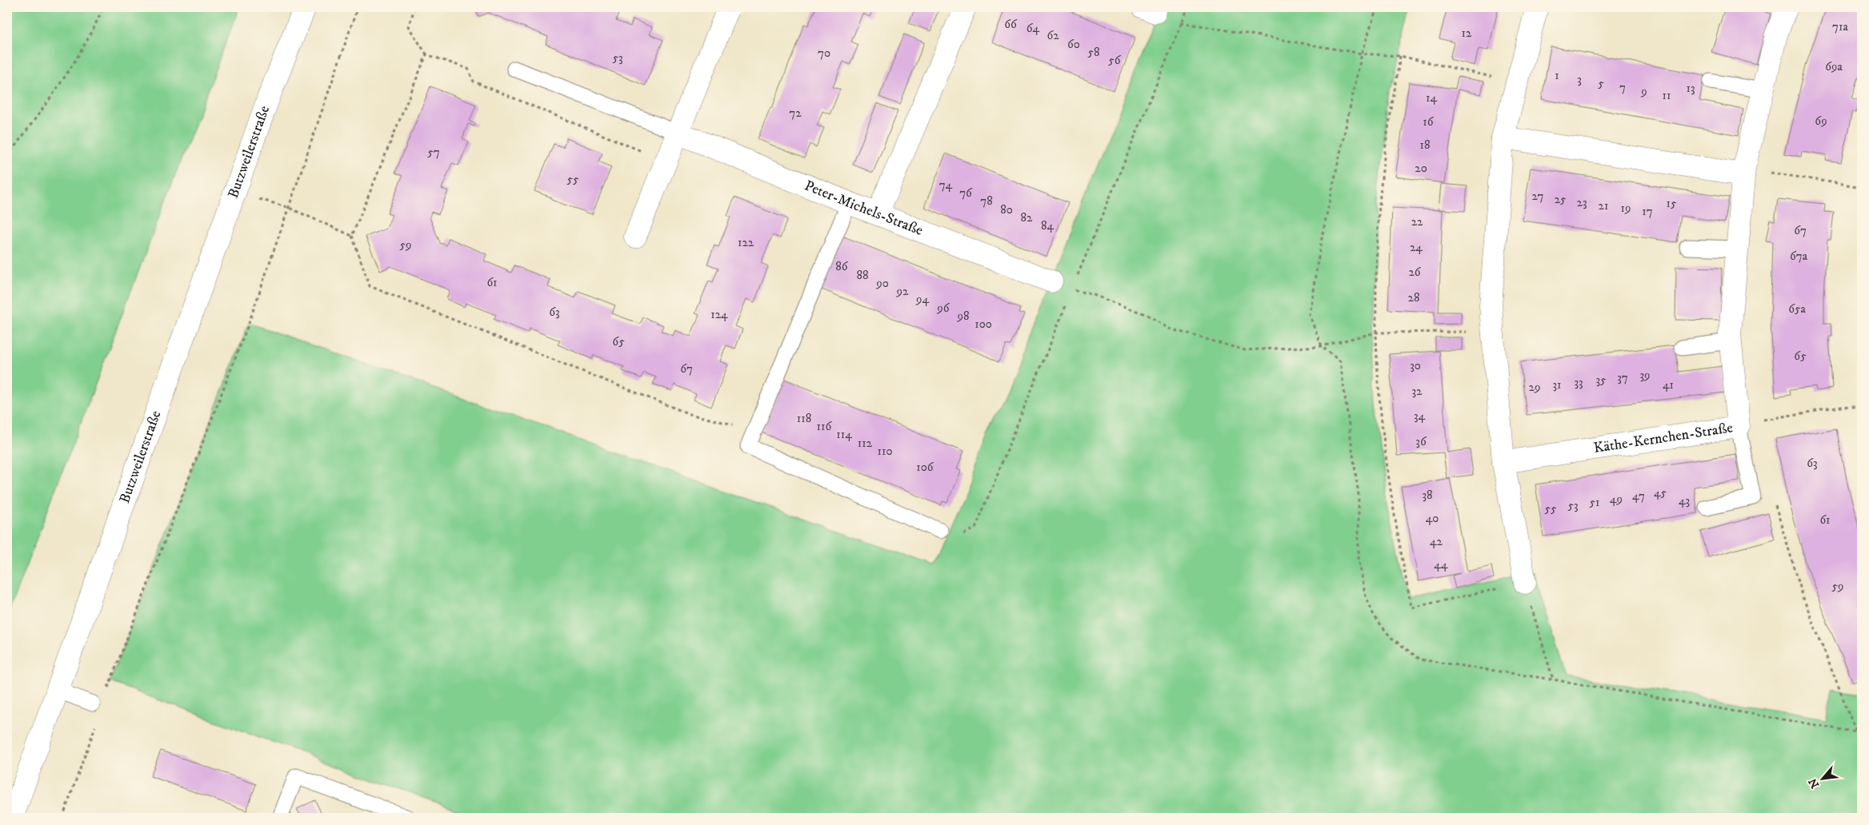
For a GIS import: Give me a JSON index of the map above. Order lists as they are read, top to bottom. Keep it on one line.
{"streets":{"street":["Butzweilerstraße","Peter-Michels-Straße","Käthe-Kernchen-Straße"]},"house_numbers":["66","71a","64","12","62","60","58","70","53","56","69a","1","3","5","7","13","9","11","14","72","69","16","18","57","20","55","74","76","27","25","78","23","15","21","19","80","17","82","22","84","67","122","59","24","67a","86","26","88","61","90","92","28","94","96","65a","63","124","98","100","65","65","30","67","39","37","35","33","31","41","29","32","34","118","116","114","36","112","110","63","106","45","38","47","49","43","51","53","55","40","61","42","44","59"],"north":"bottom left"}
